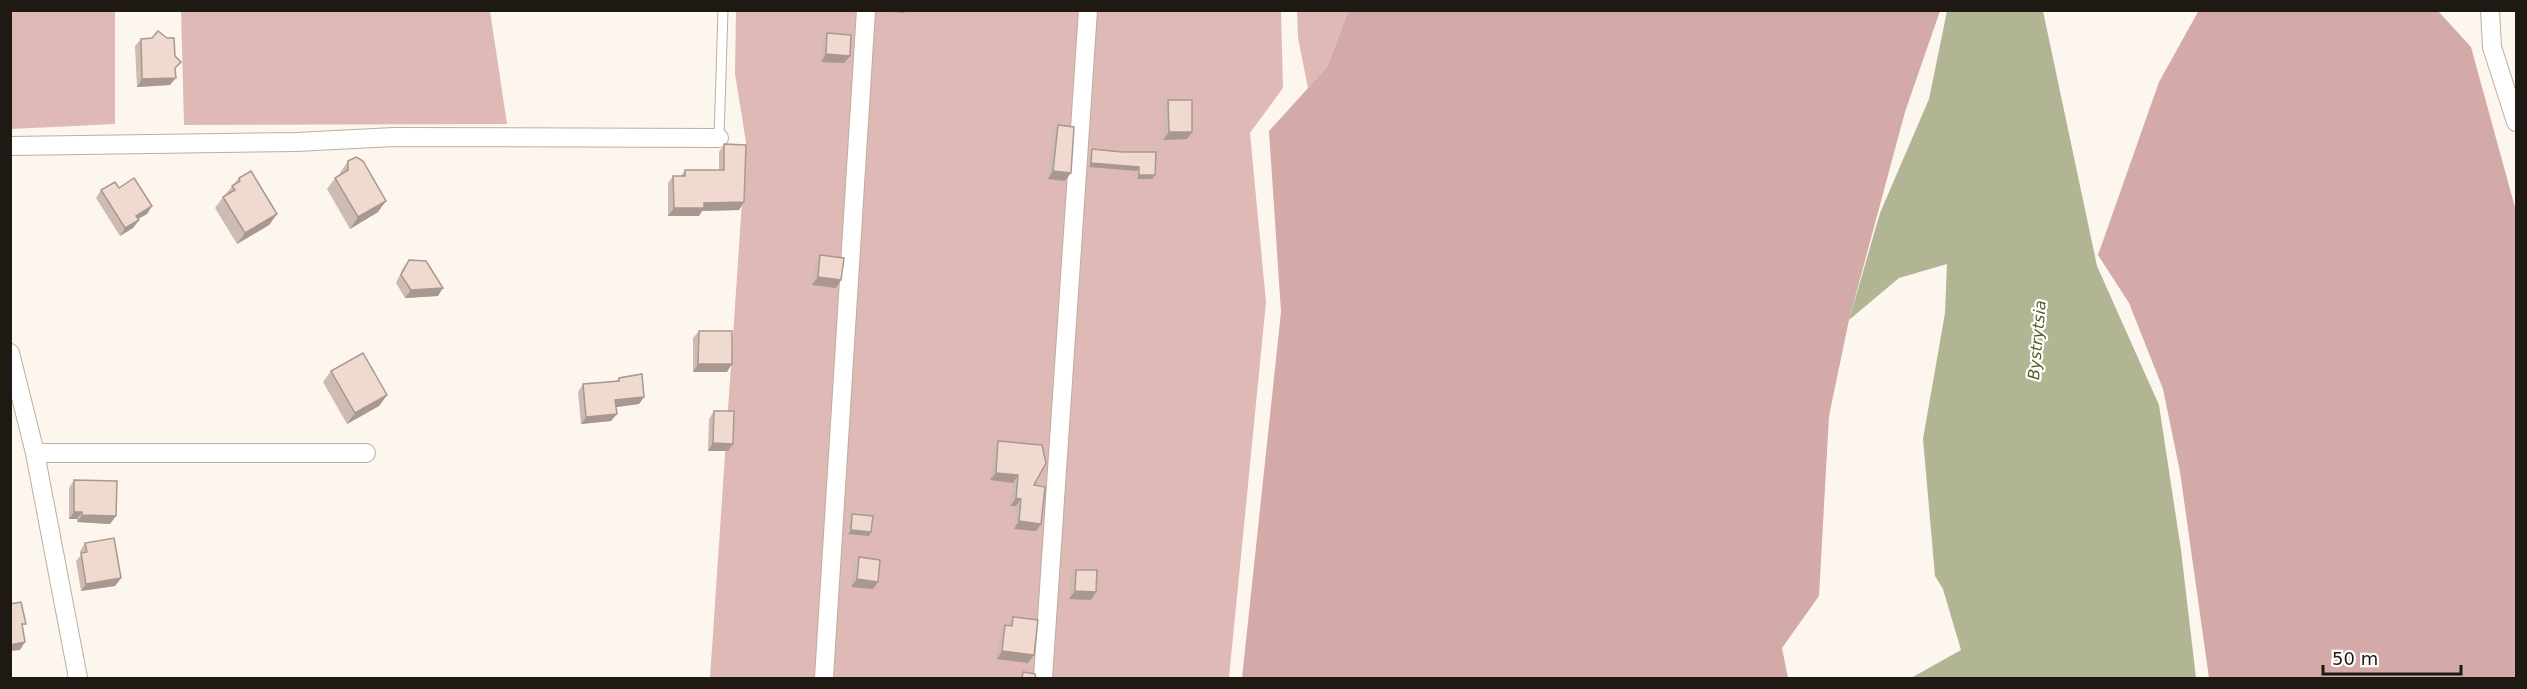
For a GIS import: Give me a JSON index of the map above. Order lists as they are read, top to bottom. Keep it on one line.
{"water":["Bystrytsia"],"scale_bar":"50 m"}
